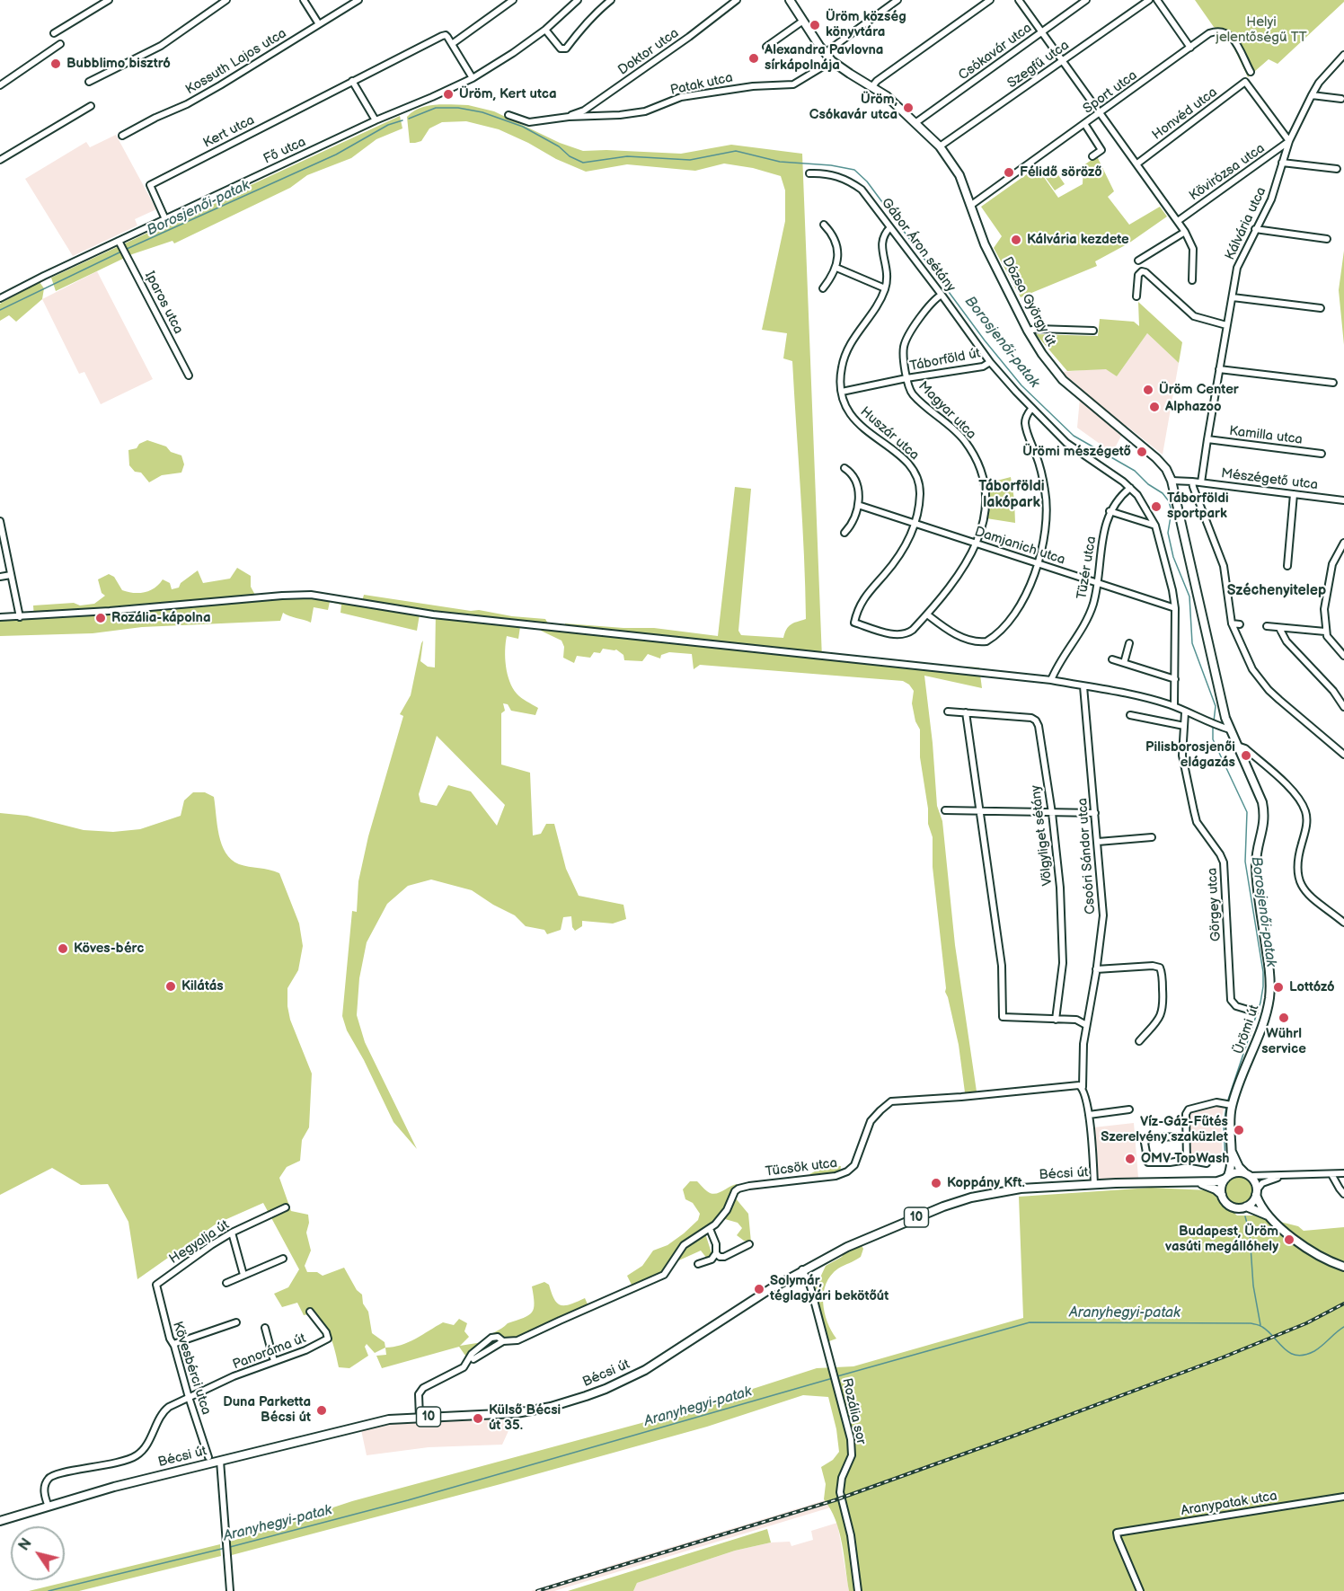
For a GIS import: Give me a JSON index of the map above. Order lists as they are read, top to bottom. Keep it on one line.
{"streets":{"main road":["Dózsa György út","Ürömi út","Bécsi út","10"],"street":["Doktor utca","Csókavár utca","Kossuth Lajos utca","Szegfű utca","Patak utca","Sport utca","Honvéd utca","Kert utca","Fő utca","Kövirózsa utca","Kálvária utca","Gábor Áron sétány","Iparos utca","Táborföld út","Magyar utca","Huszár utca","Kamilla utca","Mészégető utca","Damjanich utca","Tüzér utca","Völgyliget sétány","Csoóri Sándor utca","Görgey utca","Tücsök utca","Hegyalja út","Panoráma út","Kövesbérci utca","Rozália sor","Aranypatak utca"]},"crossings":[["Doktor utca","Patak utca"],["Csókavár utca","Dózsa György út"],["Szegfű utca","Dózsa György út"],["Patak utca","Dózsa György út"],["Sport utca","Dózsa György út"],["Honvéd utca","Kövirózsa utca"],["Honvéd utca","Kálvária utca"],["Kert utca","Fő utca"],["Fő utca","Iparos utca"],["Kövirózsa utca","Kálvária utca"],["Kálvária utca","Kamilla utca"],["Kálvária utca","Mészégető utca"],["Gábor Áron sétány","Táborföld út"],["Gábor Áron sétány","Magyar utca"],["Gábor Áron sétány","Huszár utca"],["Gábor Áron sétány","Damjanich utca"],["Gábor Áron sétány","Tüzér utca"],["Dózsa György út","Mészégető utca"],["Dózsa György út","Ürömi út"],["Táborföld út","Magyar utca"],["Táborföld út","Huszár utca"],["Magyar utca","Huszár utca"],["Magyar utca","Damjanich utca"],["Huszár utca","Damjanich utca"],["Damjanich utca","Tüzér utca"],["Csoóri Sándor utca","Tücsök utca"],["Ürömi út","Bécsi út"],["Ürömi út","10"],["Tücsök utca","Bécsi út"],["Bécsi út","10"],["Bécsi út","Panoráma út"],["Bécsi út","Rozália sor"],["Hegyalja út","Kövesbérci utca"],["Panoráma út","Kövesbérci utca"]],"districts":["Táborföldi lakópark","Széchenyitelep"],"water":["Borosjenői-patak","Aranyhegyi-patak"],"parks":["Helyi jelentőségű TT"],"places":["Üröm község könyvtára","Alexandra Pavlovna sírkápolnája","Bubblimo bisztró","Üröm, Kert utca","Üröm, Csókavár utca","Félidő söröző","Kálvária kezdete","Üröm Center","Alphazoo","Ürömi mészégető","Táborföldi sportpark","Rozália-kápolna","Pilisborosjenői elágazás","Köves-bérc","Kilátás","Lottózó","Wührl service","Víz-Gáz-Fűtés Szerelvény szaküzlet","OMV TopWash","Koppány Kft.","Budapest, Üröm vasúti megállóhely","Solymár, téglagyári bekötőút","Duna Parketta Bécsi út","Külső Bécsi út 35."],"north":"top left"}
